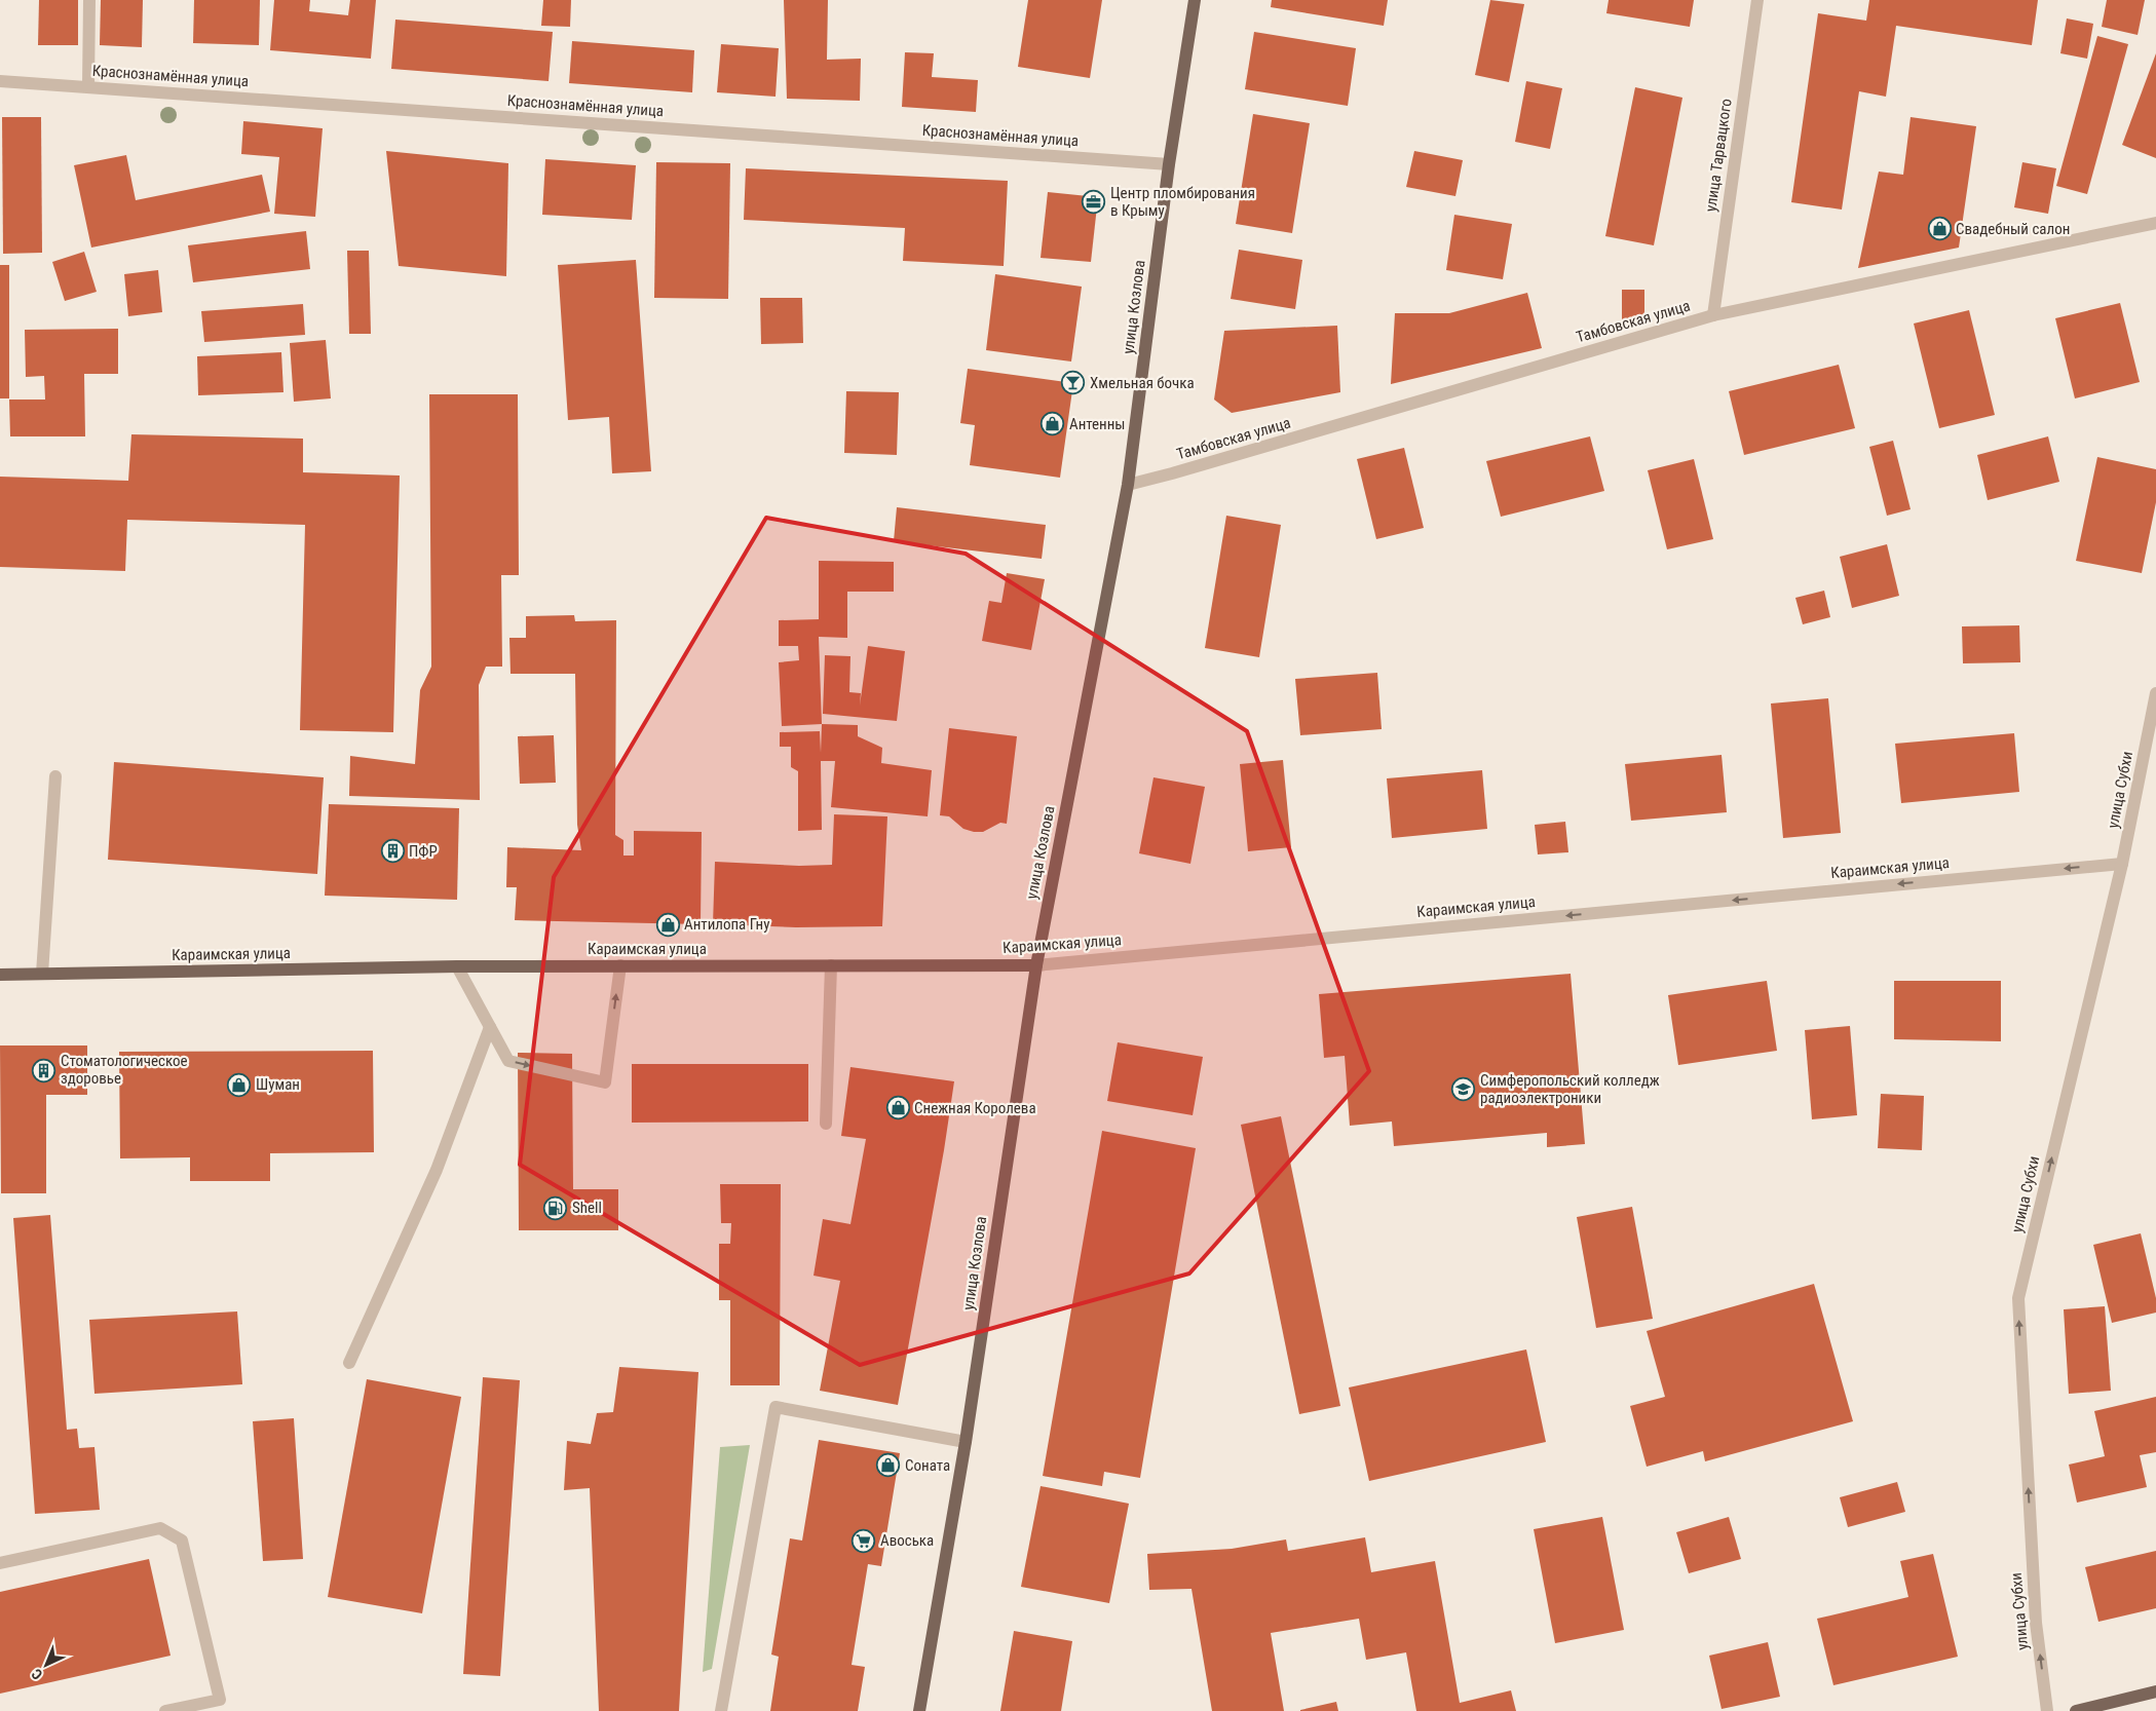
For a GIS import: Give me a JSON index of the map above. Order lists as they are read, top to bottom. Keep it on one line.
{"streets":{"main road":["улица Козлова","Караимская улица"],"street":["Краснознамённая улица","улица Тарвацкого","Тамбовская улица","улица Субхи"]},"crossings":[["Краснознамённая улица","улица Козлова"],["улица Тарвацкого","Тамбовская улица"],["улица Козлова","Тамбовская улица"],["улица Козлова","Караимская улица"],["улица Субхи","Караимская улица"]],"one_way":["улица Субхи","Караимская улица"],"places":{"office":["Центр пломбирования в Крыму"],"shop":["Свадебный салон","Антенны","Антилопа Гну","Шуман","Снежная Королева","Соната"],"bar":["Хмельная бочка"],"building":["ПФР","Стоматологическое здоровье"],"school or university":["Симферопольский колледж радиоэлектроники"],"fuel station":["Shell"],"supermarket":["Авоська"]},"north":"bottom left"}
